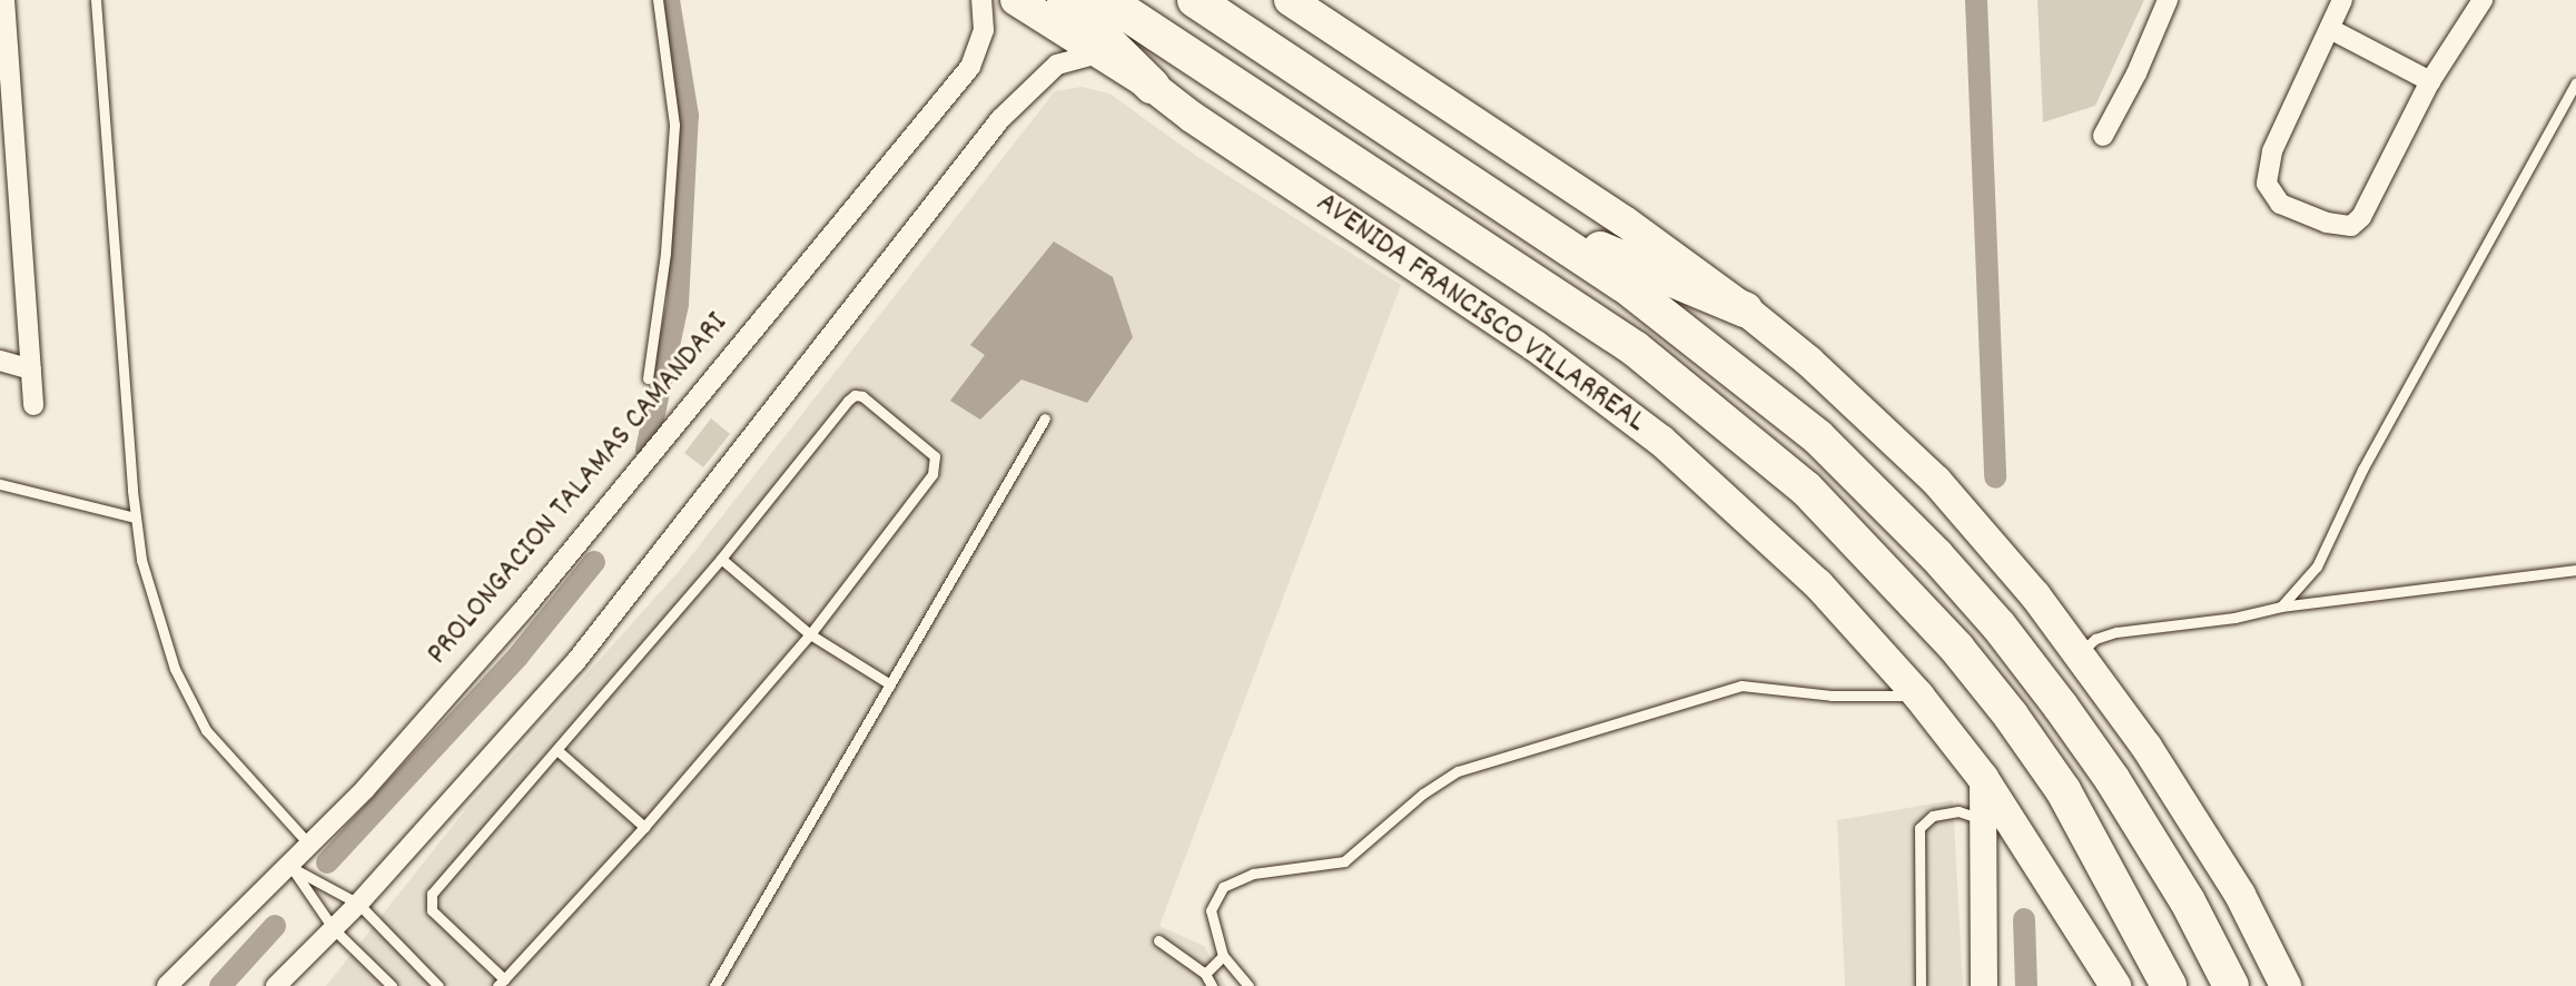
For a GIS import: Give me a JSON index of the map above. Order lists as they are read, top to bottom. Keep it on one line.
{"streets":{"highway":["AVENIDA FRANCISCO VILLARREAL"],"street":["PROLONGACION TALAMAS CAMANDARI"]}}
